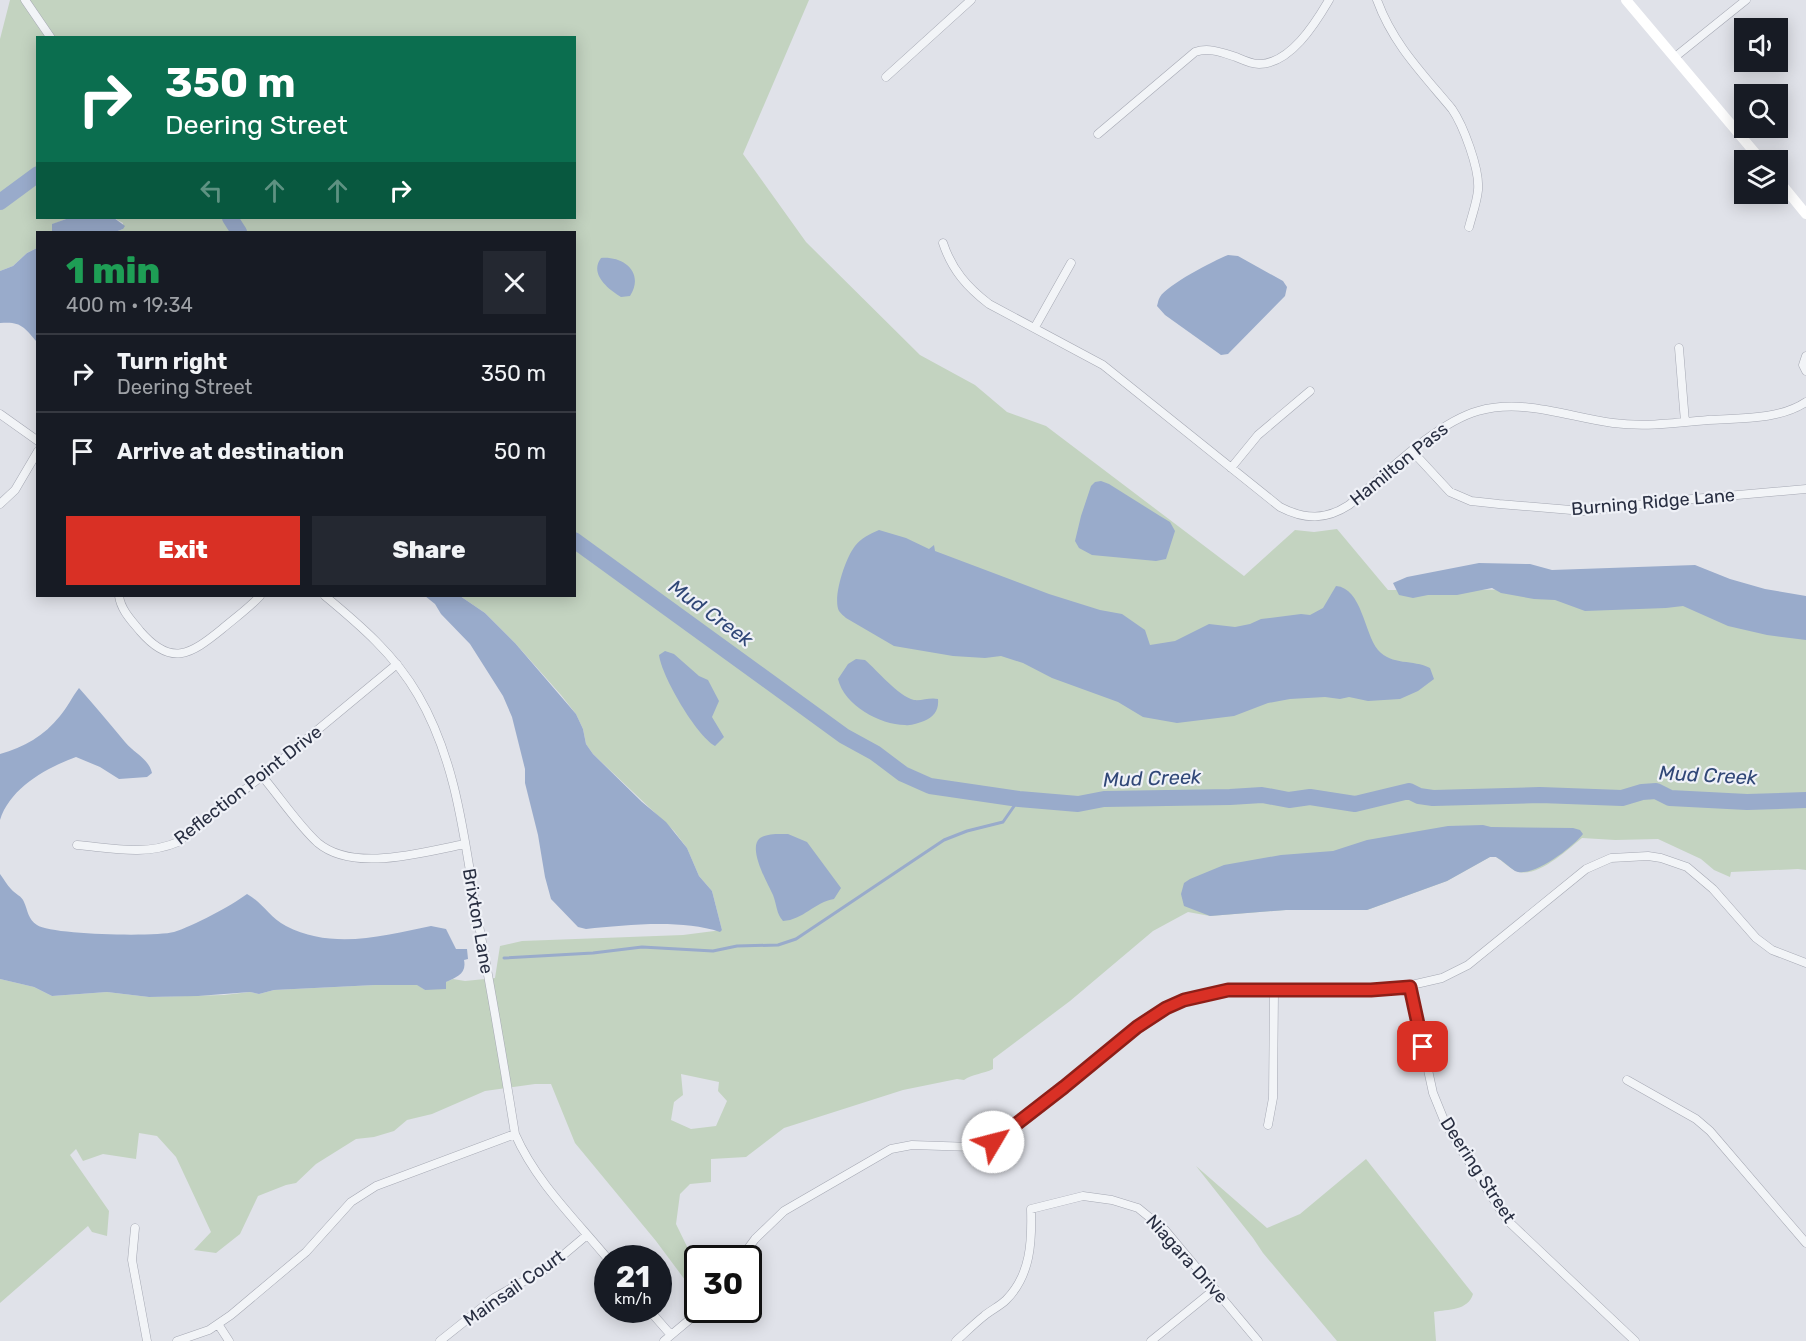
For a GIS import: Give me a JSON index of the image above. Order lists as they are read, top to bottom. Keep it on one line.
{"streets":{"street":["Hamilton Pass","Burning Ridge Lane","Reflection Point Drive","Brixton Lane","Deering Street","Niagara Drive","Mainsail Court"]},"crossings":[["Hamilton Pass","Burning Ridge Lane"],["Reflection Point Drive","Brixton Lane"],["Brixton Lane","Mainsail Court"]],"water":["Mud Creek"],"page":{"turn":["350 m","Deering Street"],"heading":["1 min","400 m · 19:34"],"list":[{"name":"Turn right","note":"Deering Street","value":"350 m"},{"name":"Arrive at destination","value":"50 m"}],"buttons":["Exit","Share"],"speed":"21 km/h","limit":"30"}}
